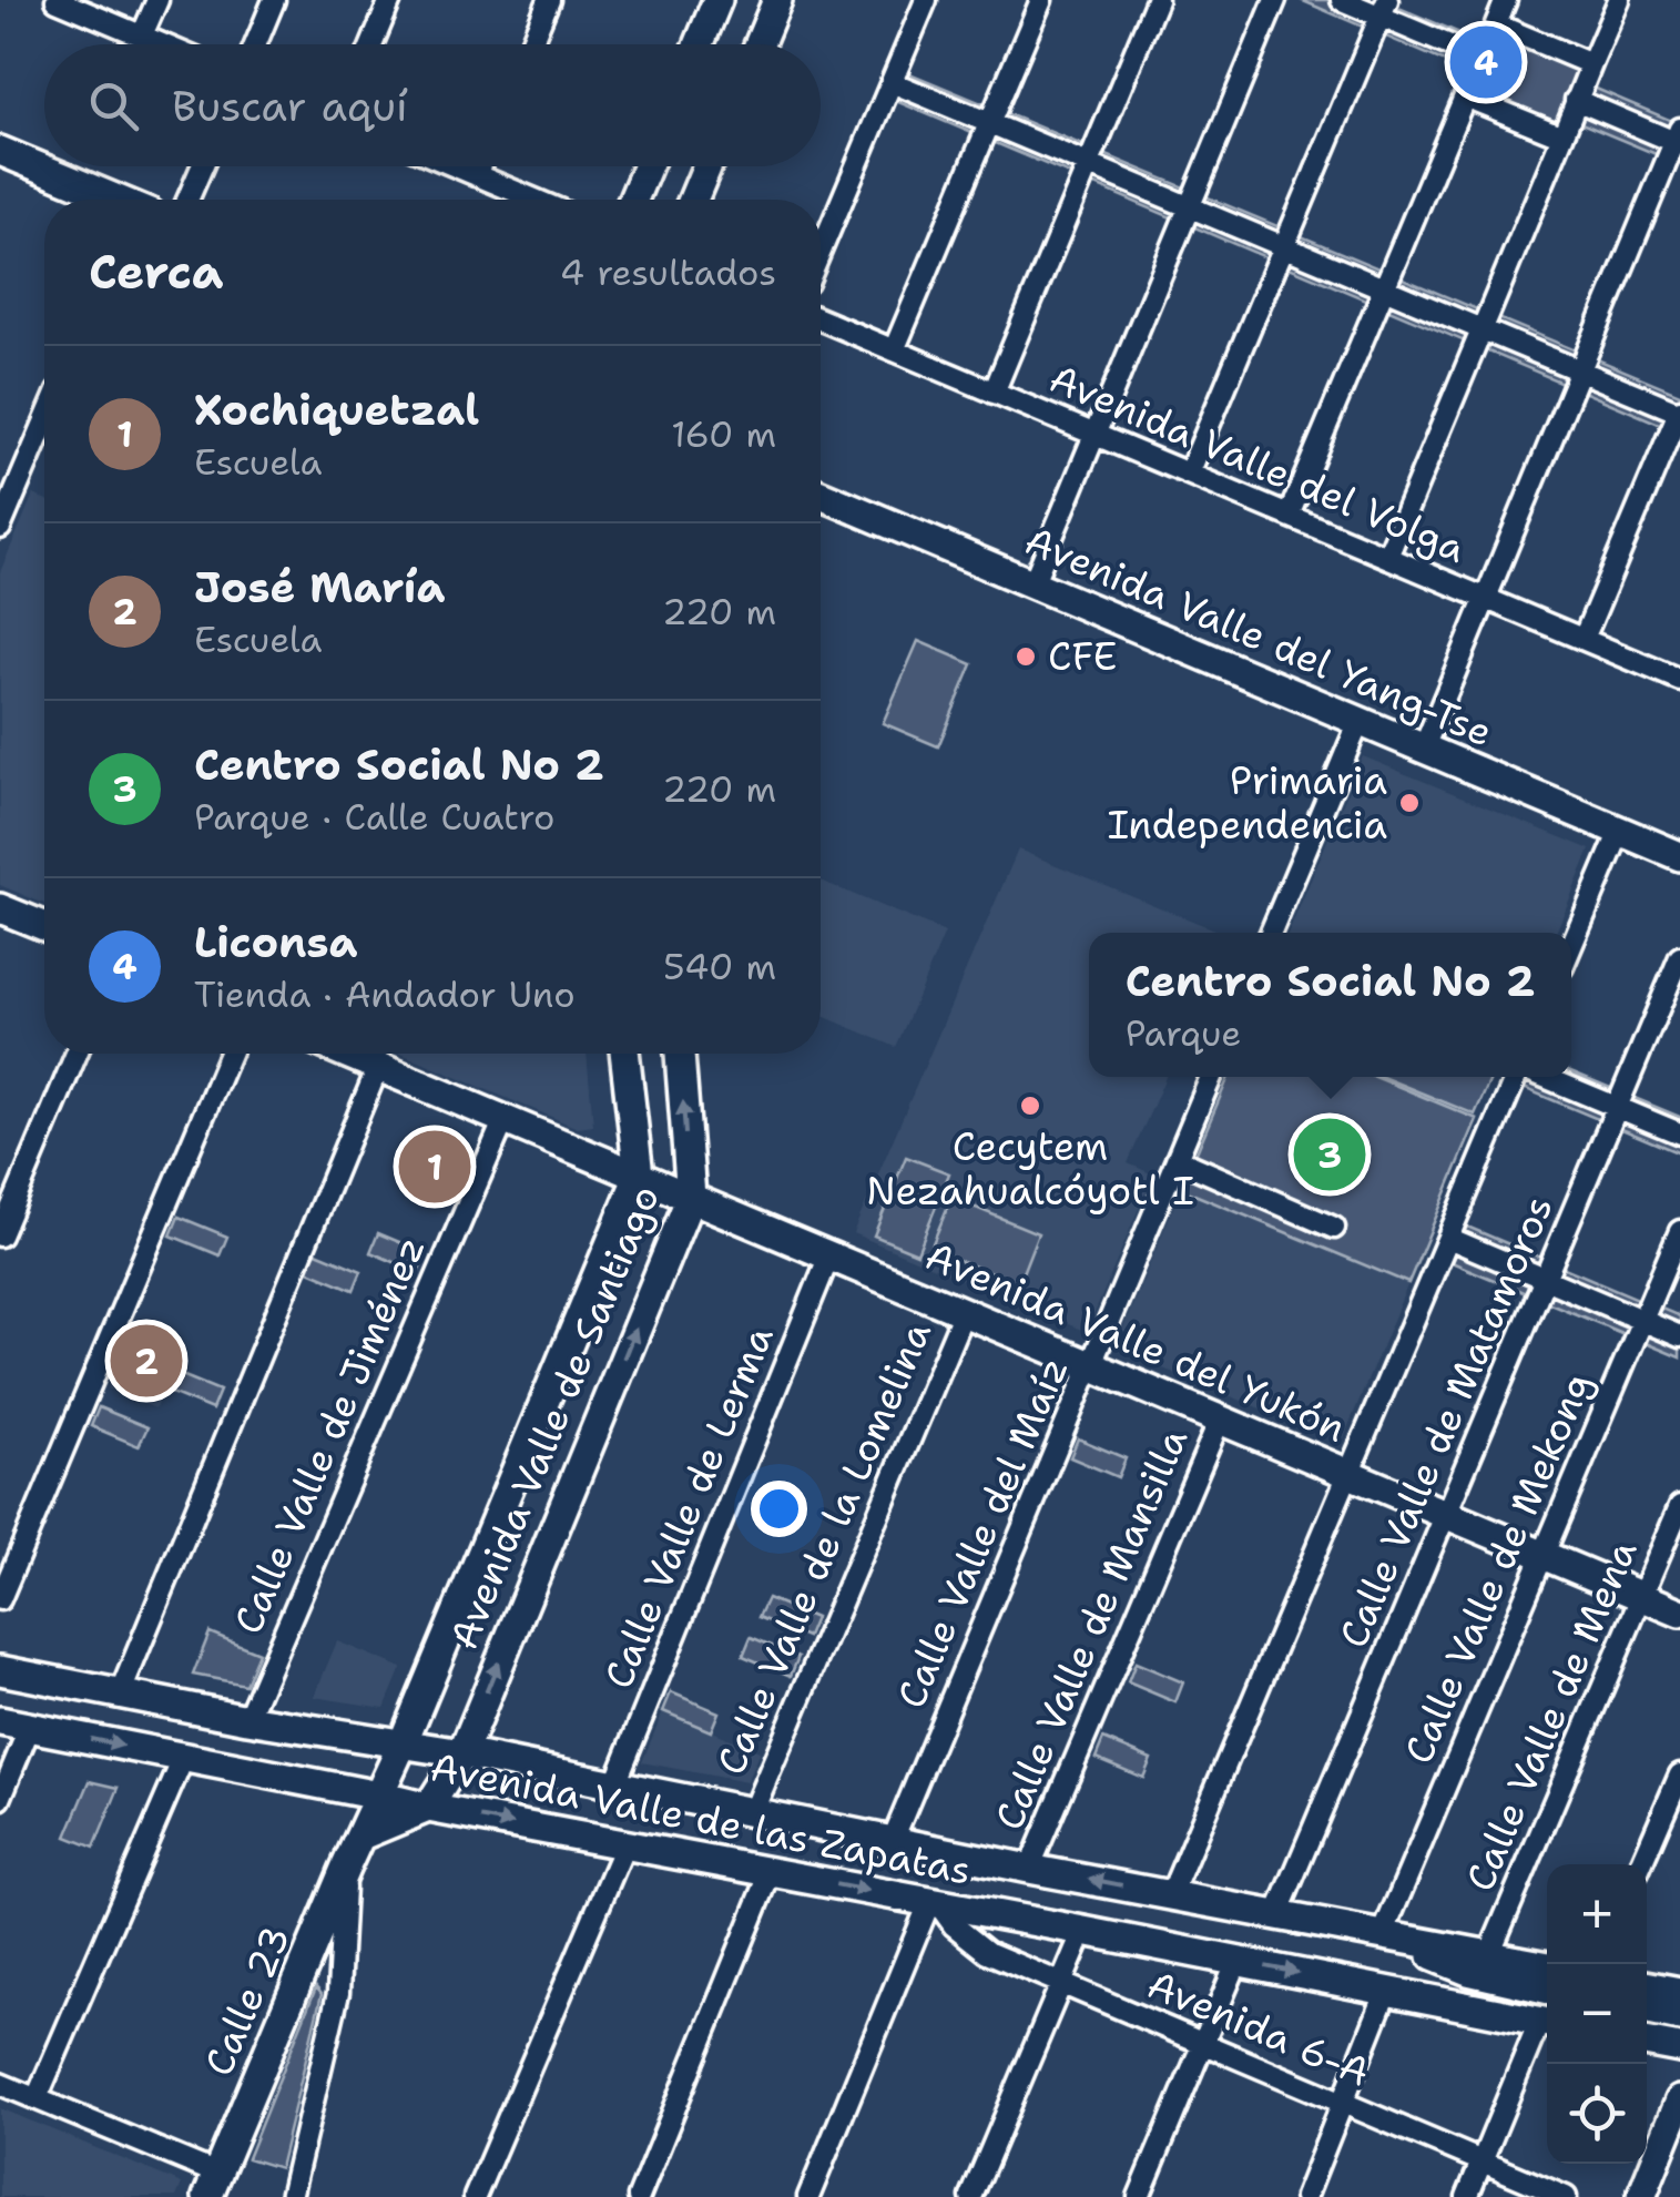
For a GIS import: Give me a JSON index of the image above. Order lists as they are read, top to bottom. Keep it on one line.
{"streets":{"street":["Avenida Valle del Volga","Avenida Valle del Yang-Tse","Avenida Valle del Yukón","Avenida Valle de Santiago","Calle Valle de Matamoros","Calle Valle de Jiménez","Calle Valle de Lerma","Calle Valle del Maíz","Calle Valle de la Lomelina","Calle Valle de Mekong","Calle Valle de Mansilla","Calle Valle de Mena","Avenida Valle de las Zapatas","Calle 23","Avenida 6-A"]},"crossings":[["Avenida Valle del Yukón","Avenida Valle de Santiago"],["Avenida Valle del Yukón","Calle Valle de Matamoros"],["Avenida Valle del Yukón","Calle Valle de Jiménez"],["Avenida Valle del Yukón","Calle Valle de Lerma"],["Avenida Valle del Yukón","Calle Valle del Maíz"],["Avenida Valle del Yukón","Calle Valle de la Lomelina"],["Avenida Valle del Yukón","Calle Valle de Mekong"],["Avenida Valle del Yukón","Calle Valle de Mansilla"],["Avenida Valle del Yukón","Calle Valle de Mena"],["Avenida Valle de Santiago","Avenida Valle de las Zapatas"],["Avenida Valle de Santiago","Calle 23"],["Calle Valle de Matamoros","Avenida Valle de las Zapatas"],["Calle Valle de Jiménez","Avenida Valle de las Zapatas"],["Calle Valle de Lerma","Avenida Valle de las Zapatas"],["Calle Valle del Maíz","Avenida Valle de las Zapatas"],["Calle Valle de la Lomelina","Avenida Valle de las Zapatas"],["Calle Valle de Mekong","Avenida Valle de las Zapatas"],["Calle Valle de Mansilla","Avenida Valle de las Zapatas"],["Calle Valle de Mena","Avenida Valle de las Zapatas"],["Avenida Valle de las Zapatas","Calle 23"],["Avenida Valle de las Zapatas","Avenida 6-A"]],"places":["CFE","Primaria Independencia","Cecytem Nezahualcóyotl I"],"page":{"pins":["4","3","1","2"],"search":"Buscar aquí","heading":["Cerca","4 resultados"],"list":[{"mark":"1","name":"Xochiquetzal","note":"Escuela","value":"160 m"},{"mark":"2","name":"José María","note":"Escuela","value":"220 m"},{"mark":"3","name":"Centro Social No 2","note":"Parque · Calle Cuatro","value":"220 m"},{"mark":"4","name":"Liconsa","note":"Tienda · Andador Uno","value":"540 m"}],"popup":["Centro Social No 2","Parque"],"map_buttons":["+","−"]}}
